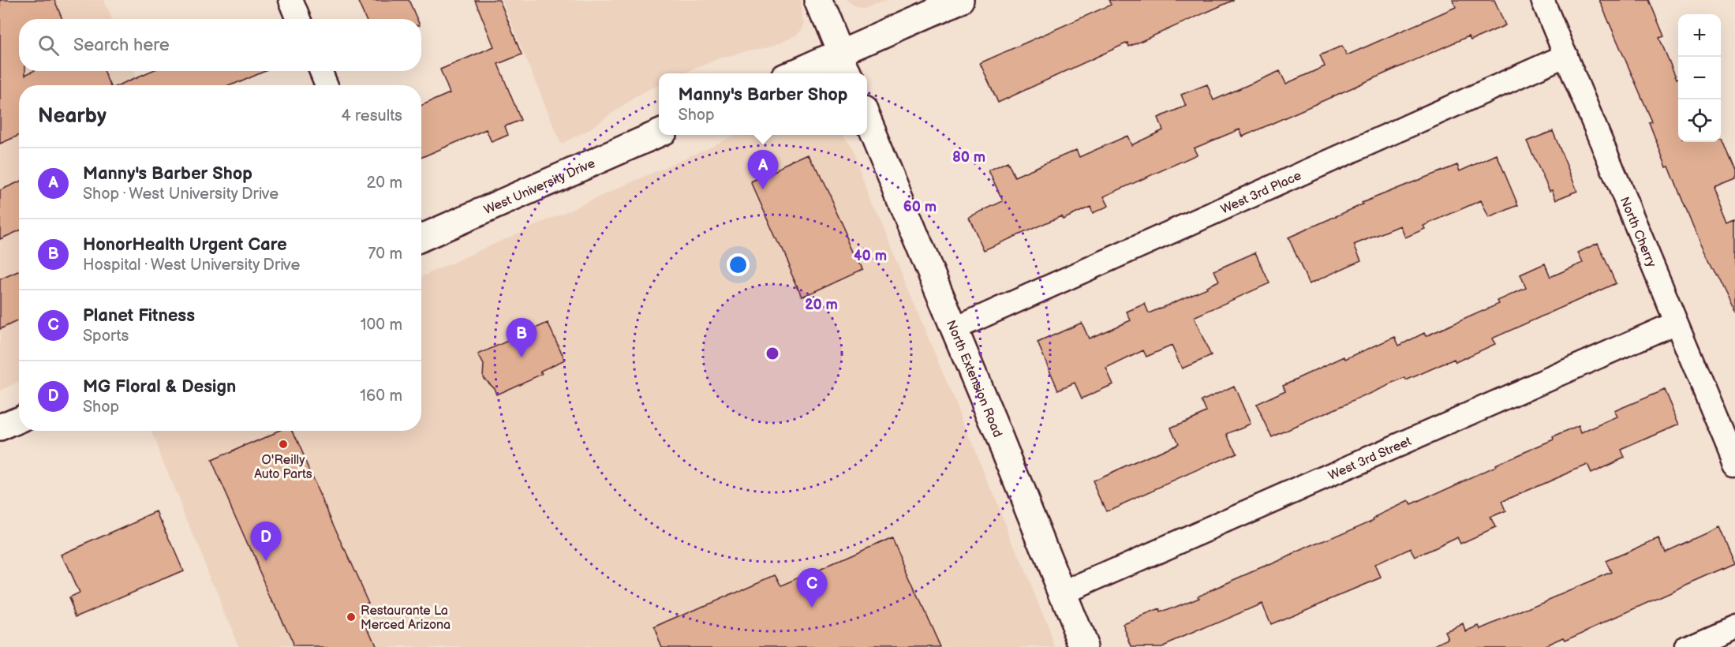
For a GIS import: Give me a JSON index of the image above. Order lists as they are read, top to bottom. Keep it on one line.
{"streets":{"street":["West University Drive","West 3rd Place","North Cherry","North Extension Road","West 3rd Street"]},"crossings":[["West 3rd Place","North Cherry"],["West 3rd Place","North Extension Road"],["North Cherry","West 3rd Street"],["North Extension Road","West 3rd Street"]],"places":["O'Reilly Auto Parts","Restaurante La Merced Arizona"],"page":{"map_buttons":["+","−"],"search":"Search here","popup":["Manny's Barber Shop","Shop"],"heading":["Nearby","4 results"],"list":[{"mark":"A","name":"Manny's Barber Shop","note":"Shop · West University Drive","value":"20 m"},{"mark":"B","name":"HonorHealth Urgent Care","note":"Hospital · West University Drive","value":"70 m"},{"mark":"C","name":"Planet Fitness","note":"Sports","value":"100 m"},{"mark":"D","name":"MG Floral & Design","note":"Shop","value":"160 m"}],"pins":["A","B","D","C"]},"rings":["80 m","60 m","40 m","20 m"]}
